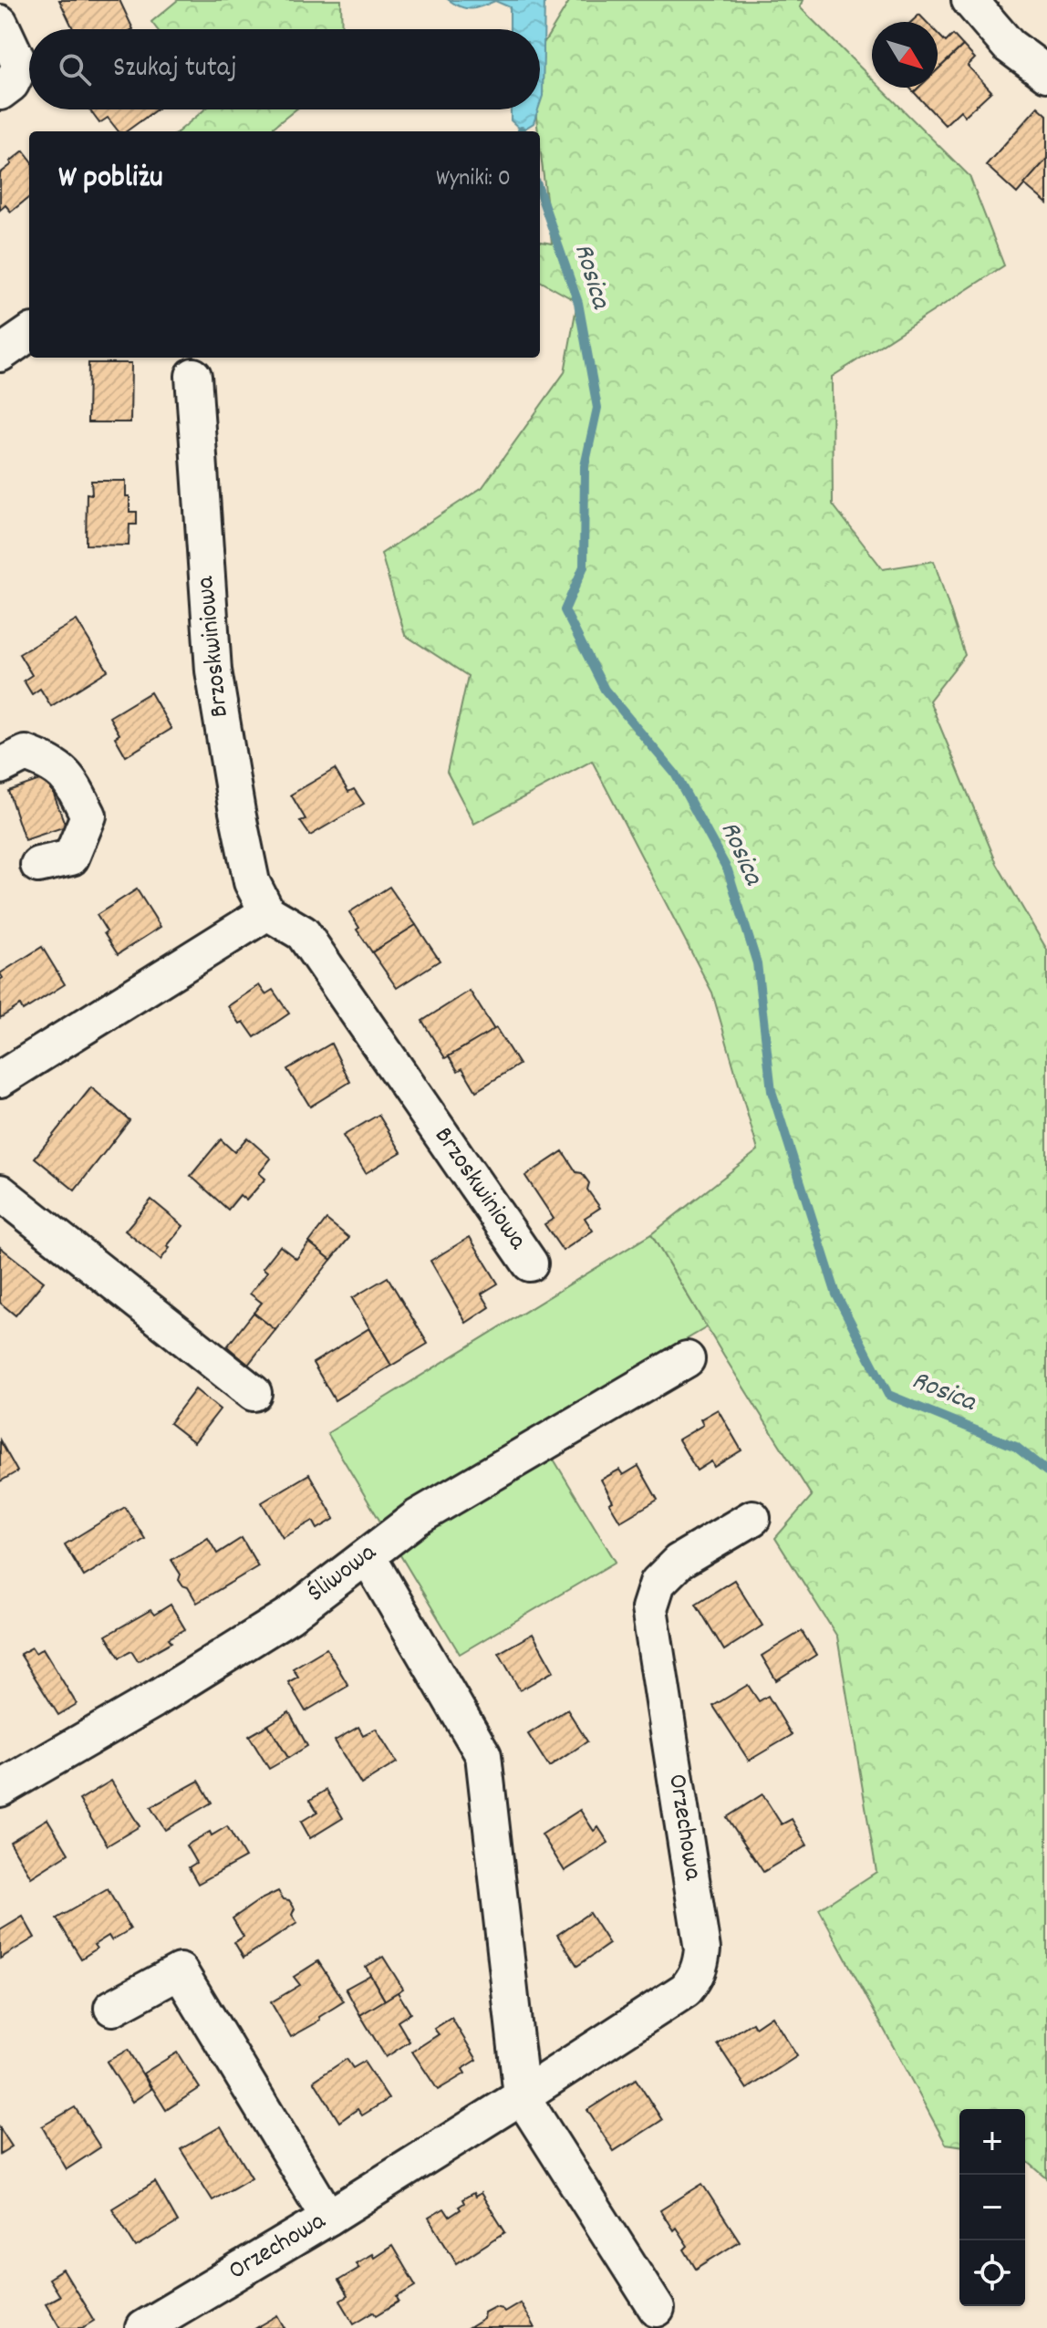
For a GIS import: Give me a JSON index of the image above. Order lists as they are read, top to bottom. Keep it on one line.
{"streets":{"street":["Brzoskwiniowa","Śliwowa","Orzechowa"]},"water":["Rosica"],"north":"bottom right","page":{"search":"Szukaj tutaj","heading":["W pobliżu","Wyniki: 0"],"map_buttons":["+","−"]}}
